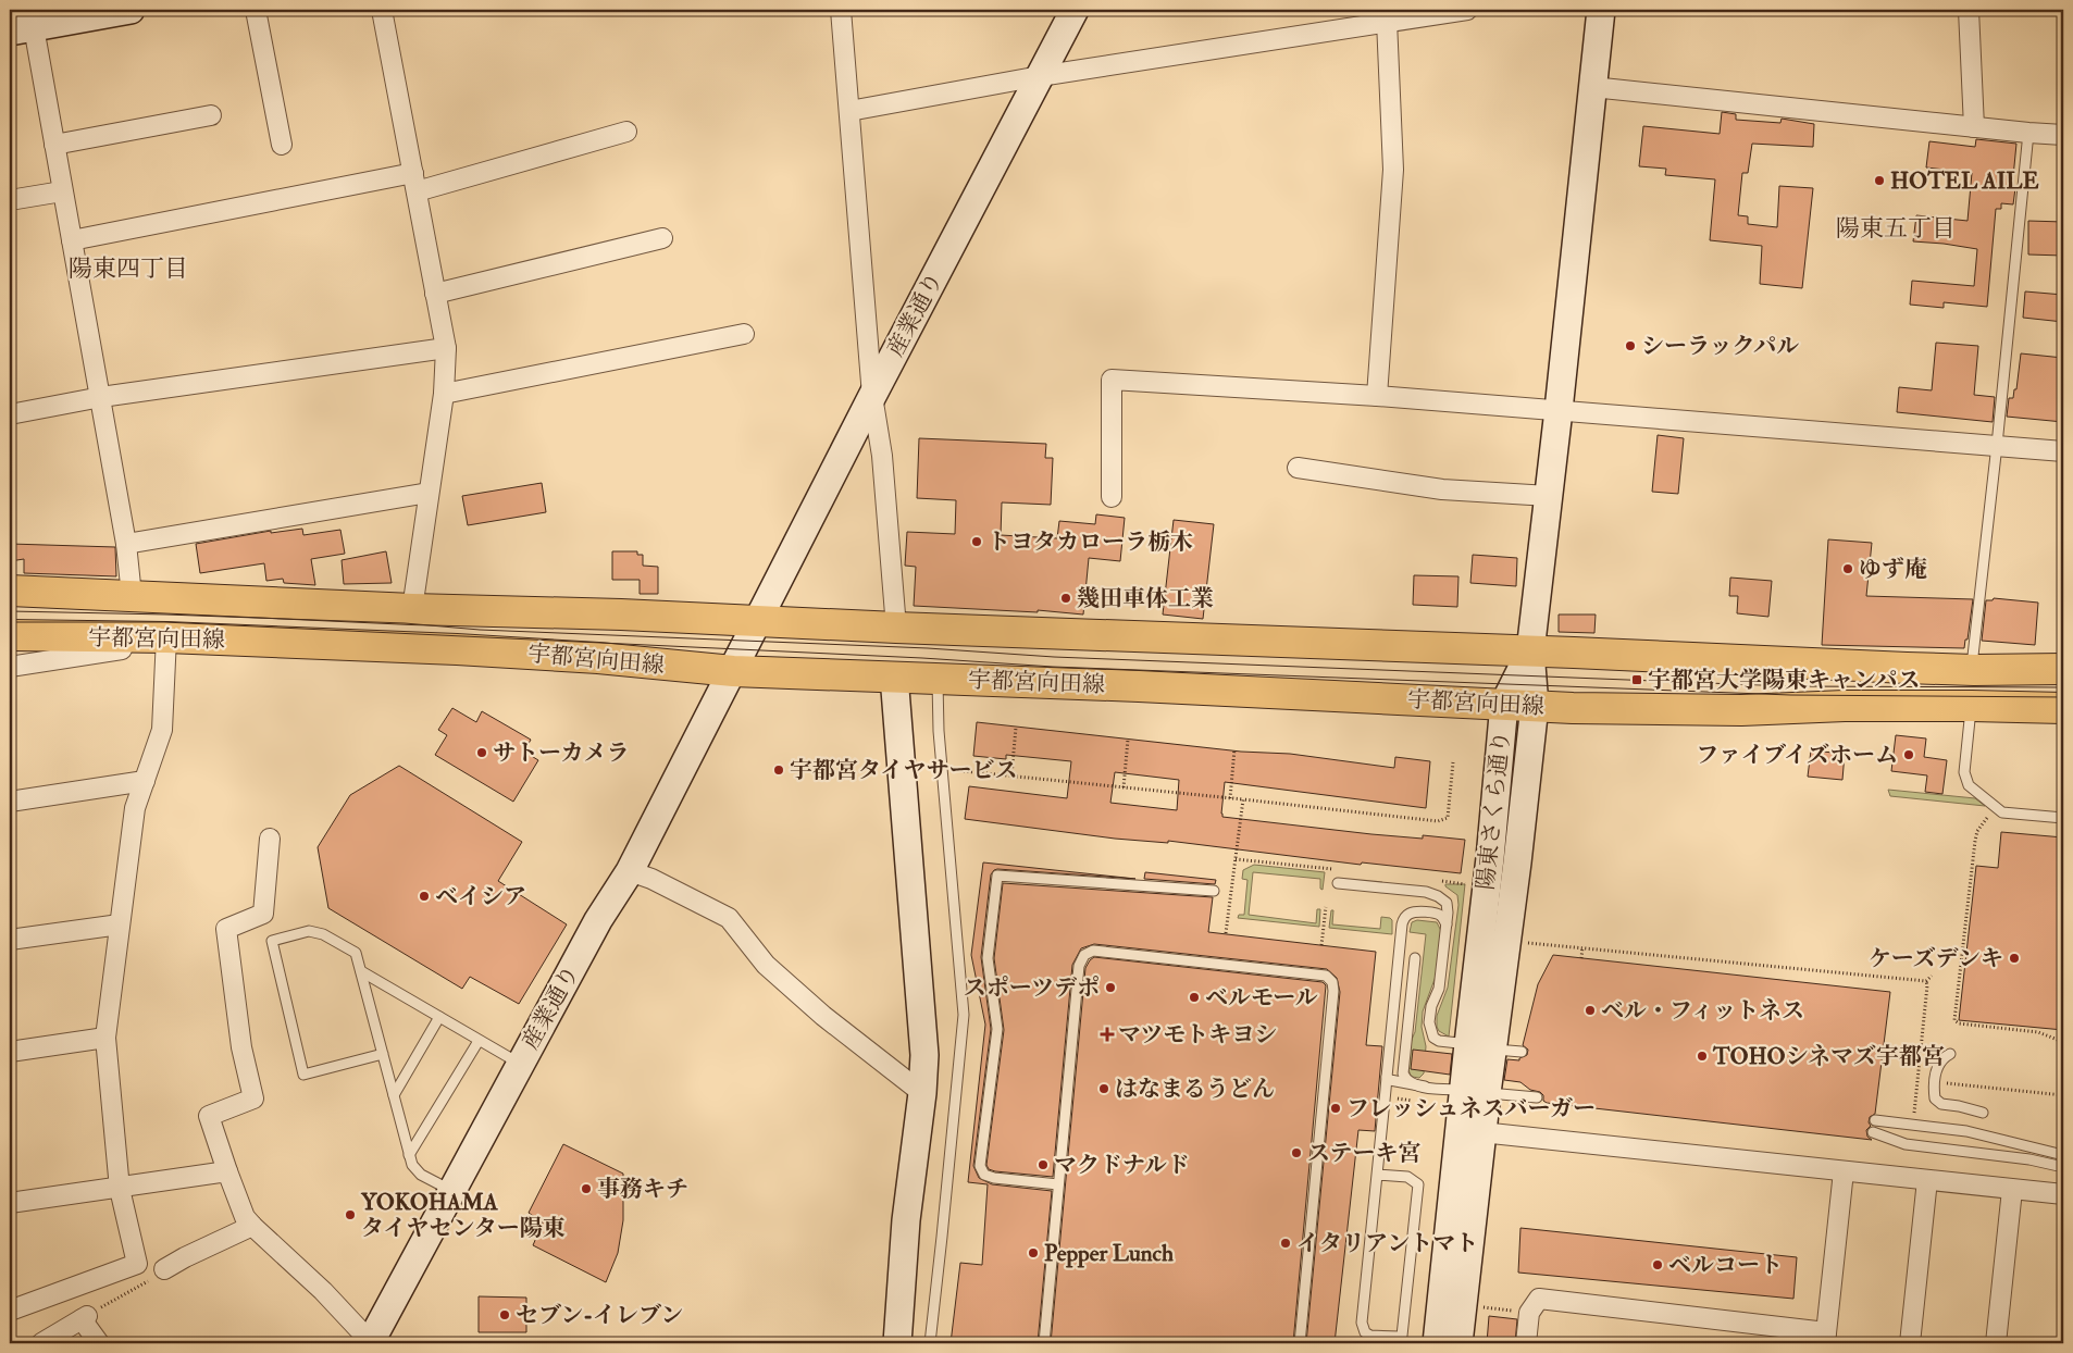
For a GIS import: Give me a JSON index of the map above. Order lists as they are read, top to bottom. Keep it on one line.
{"streets":{"main road":["宇都宮向田線"],"street":["産業通り","陽東さくら通り"]},"crossings":[["産業通り","宇都宮向田線"],["宇都宮向田線","陽東さくら通り"]],"districts":["陽東五丁目","陽東四丁目"],"places":{"other":["HOTEL AILE","シーラックパル","トヨタカローラ栃木","ゆず庵","幾田車体工業","サトーカメラ","ファイブイズホーム","宇都宮タイヤサービス","ベイシア","ケーズデンキ","スポーツデポ","ベルモール","ベル・フィットネス","TOHOシネマズ宇都宮","はなまるうどん","フレッシュネスバーガー","ステーキ宮","マクドナルド","事務キチ","YOKOHAMA タイヤセンター陽東","イタリアントマト","Pepper Lunch","ベルコート","セブン-イレブン"],"transit":["宇都宮大学陽東キャンパス"],"health":["マツモトキヨシ"]}}
